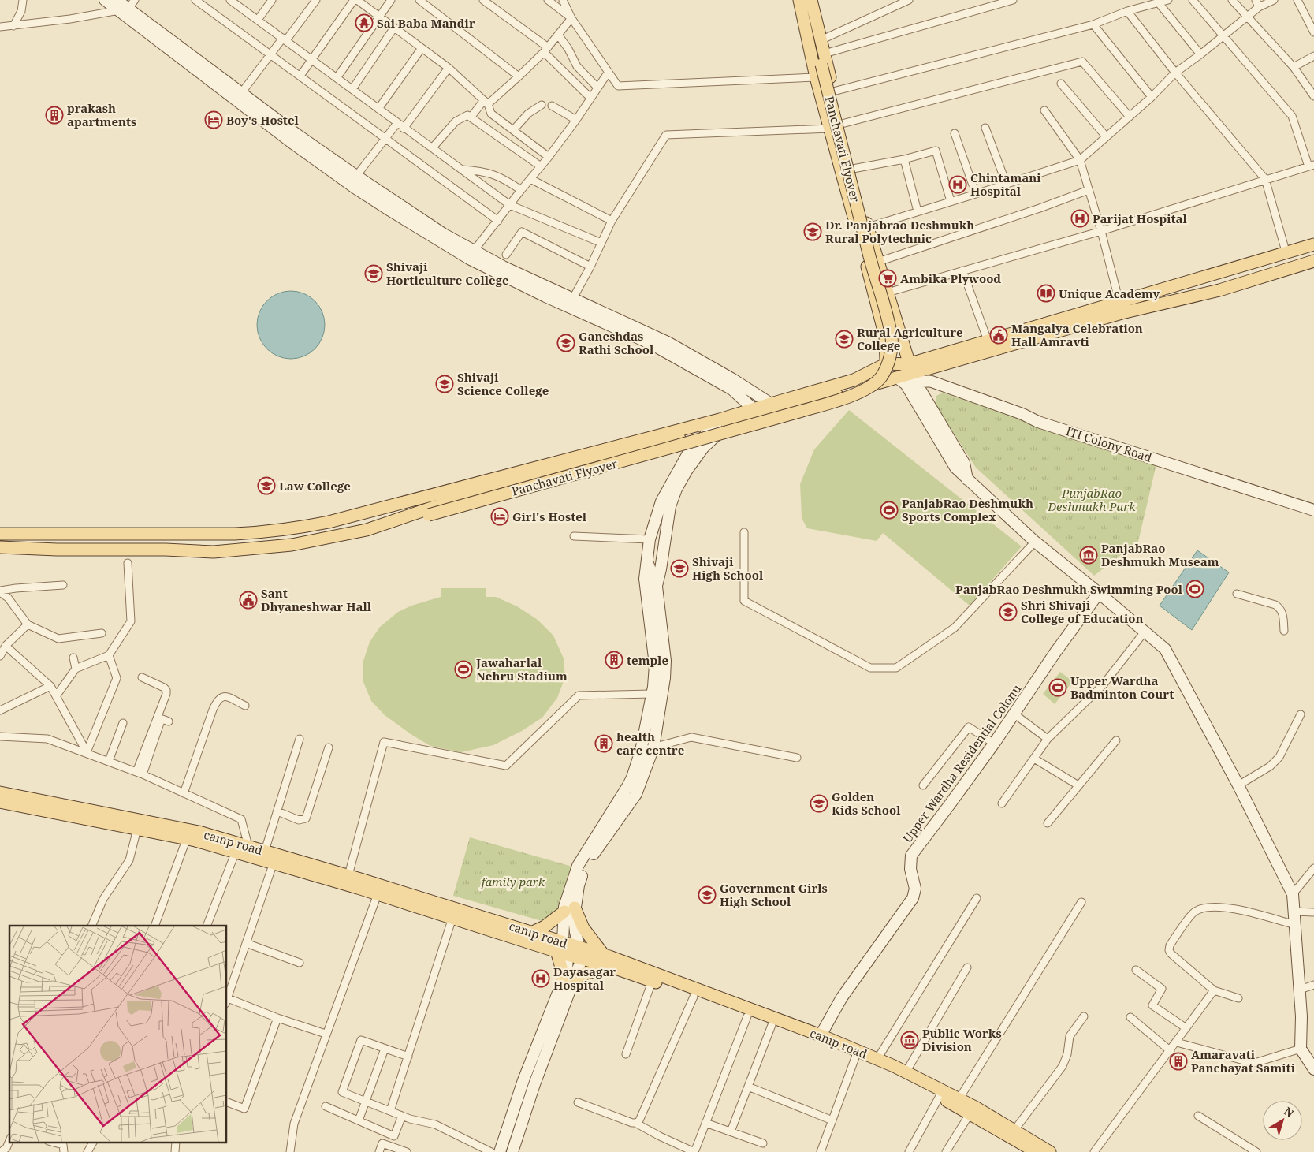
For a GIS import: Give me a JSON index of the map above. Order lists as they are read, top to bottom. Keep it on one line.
{"streets":{"main road":["Panchavati Flyover","camp road"],"street":["ITI Colony Road","Upper Wardha Residential Colonu"]},"crossings":[["Upper Wardha Residential Colonu","camp road"]],"parks":["PunjabRao Deshmukh Park","family park"],"places":{"temple":["Sai Baba Mandir"],"building":["prakash apartments","temple","health care centre","Amaravati Panchayat Samiti"],"hotel":["Boy's Hostel","Girl's Hostel"],"hospital":["Chintamani Hospital","Parijat Hospital","Dayasagar Hospital"],"school or university":["Dr. Panjabrao Deshmukh Rural Polytechnic","Shivaji Horticulture College","Rural Agriculture College","Ganeshdas Rathi School","Shivaji Science College","Law College","Shivaji High School","Shri Shivaji College of Education","Golden Kids School","Government Girls High School"],"supermarket":["Ambika Plywood"],"library":["Unique Academy"],"public building":["Mangalya Celebration Hall Amravti","Sant Dhyaneshwar Hall"],"sports":["PanjabRao Deshmukh Sports Complex","PanjabRao Deshmukh Swimming Pool","Jawaharlal Nehru Stadium","Upper Wardha Badminton Court"],"museum":["PanjabRao Deshmukh Museam","Public Works Division"]},"north":"top right"}
